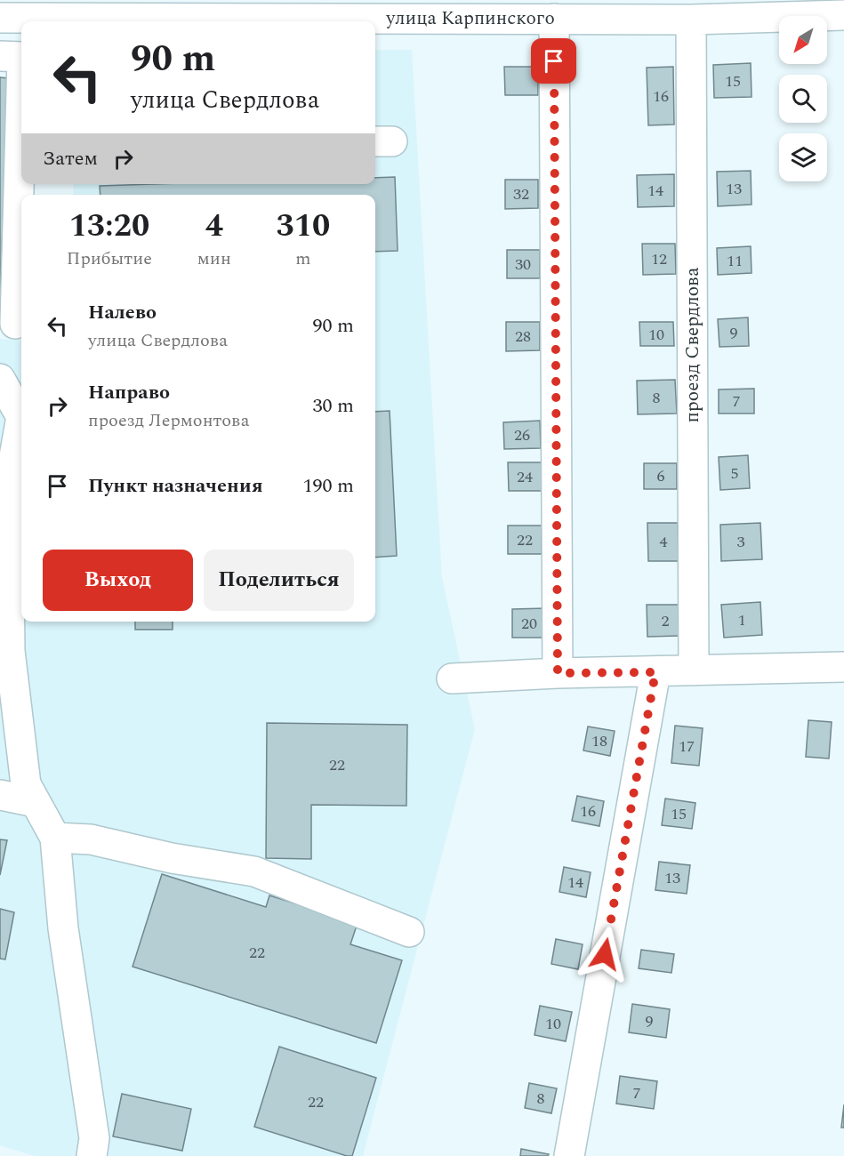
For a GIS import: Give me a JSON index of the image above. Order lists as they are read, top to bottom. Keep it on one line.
{"streets":{"street":["улица Карпинского","проезд Свердлова"]},"crossings":[["улица Карпинского","проезд Свердлова"]],"house_numbers":["15","16","13","14","32","12","11","30","9","10","28","8","7","26","5","6","24","22","4","3","1","2","20","18","17","22","16","15","13","14","22","9","10","7","8","22"],"north":"bottom left","page":{"turn":["90 m","улица Свердлова"],"then":"Затем","eta":["13:20","Прибытие","4","мин","310","m"],"list":[{"name":"Налево","note":"улица Свердлова","value":"90 m"},{"name":"Направо","note":"проезд Лермонтова","value":"30 m"},{"name":"Пункт назначения","value":"190 m"}],"buttons":["Выход","Поделиться"]}}
